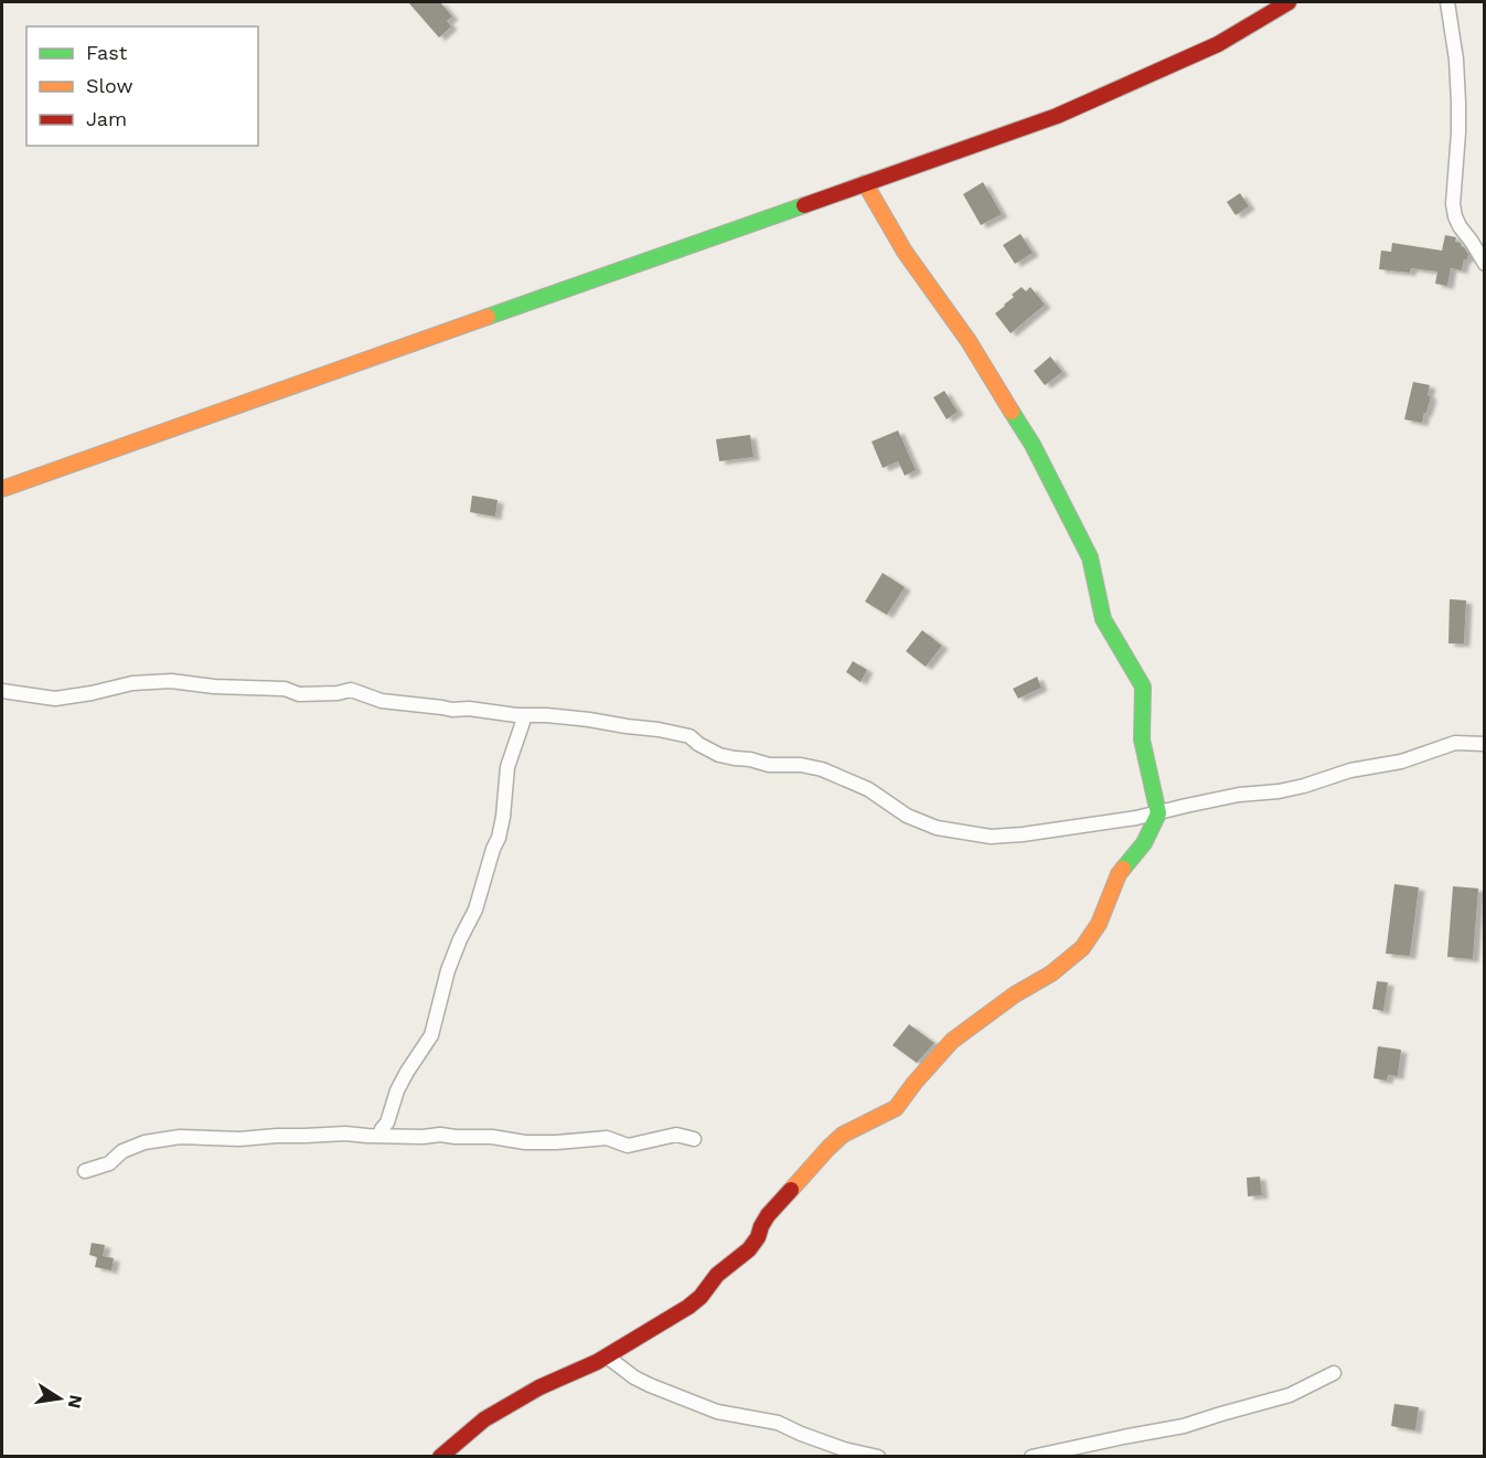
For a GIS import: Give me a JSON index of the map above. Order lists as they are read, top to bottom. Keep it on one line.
{"legend":["Fast","Slow","Jam"],"north":"right"}
